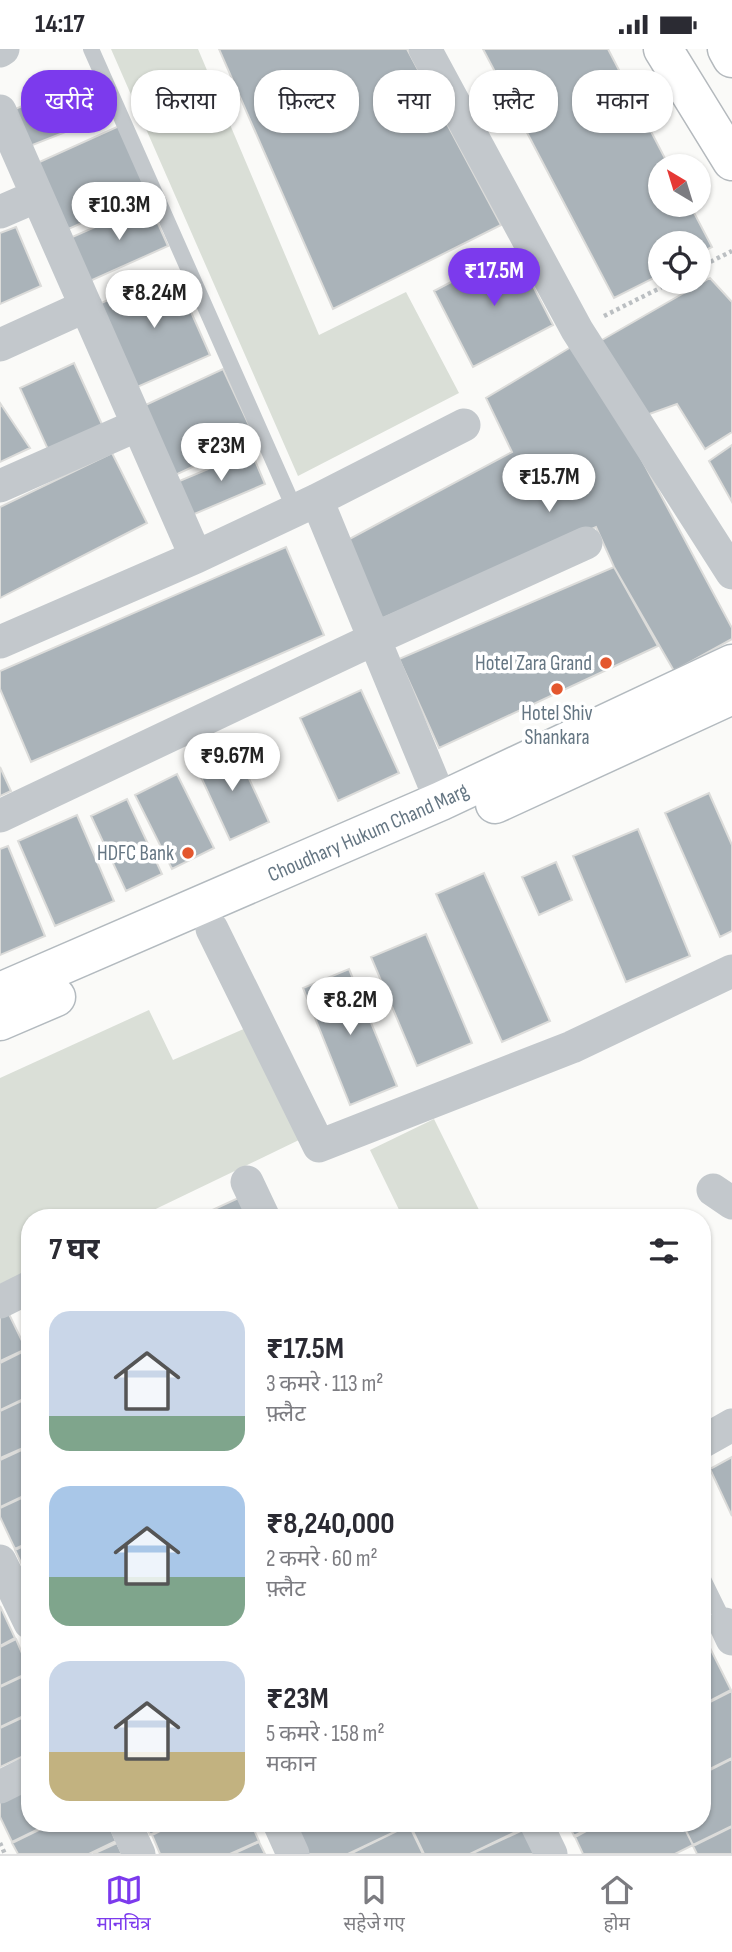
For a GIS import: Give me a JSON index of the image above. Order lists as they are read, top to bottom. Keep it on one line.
{"streets":{"main road":["Choudhary Hukum Chand Marg"]},"places":["Hotel Zara Grand","Hotel Shiv Shankara","HDFC Bank"],"north":"top left","page":{"status":"14:17","chip":["खरीदें","किराया","फ़िल्टर","नया","फ़्लैट","मकान"],"price":["₹10.3M","₹17.5M","₹8.24M","₹23M","₹15.7M","₹9.67M","₹8.2M"],"heading":"7 घर","list":[{"name":"₹17.5M","note":"3 कमरे · 113 m² · फ़्लैट"},{"name":"₹8,240,000","note":"2 कमरे · 60 m² · फ़्लैट"},{"name":"₹23M","note":"5 कमरे · 158 m² · मकान"}],"tabs":["मानचित्र","सहेजे गए","होम"]}}
